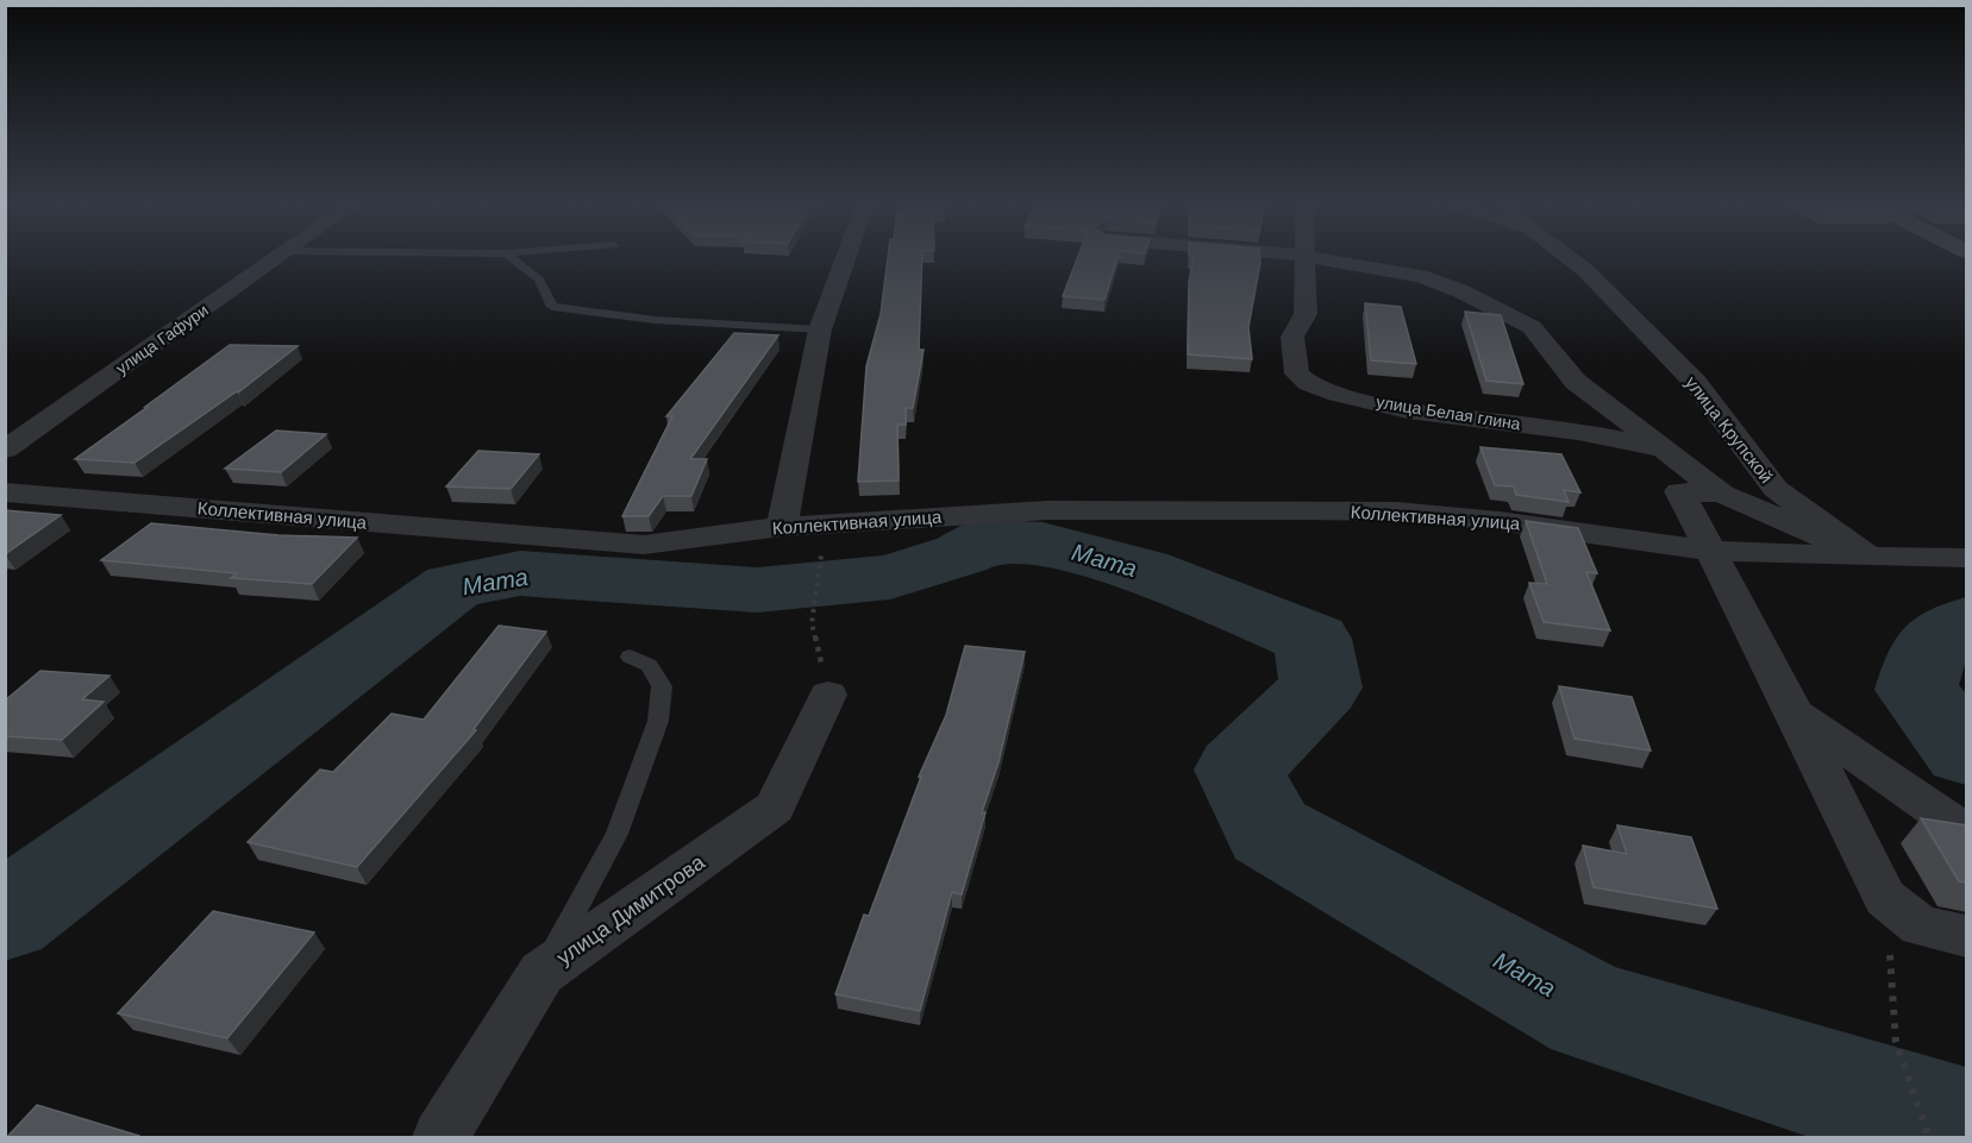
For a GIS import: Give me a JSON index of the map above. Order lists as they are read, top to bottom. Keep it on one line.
{"streets":{"street":["улица Гафури","улица Белая глина","улица Крупской","Коллективная улица","улица Димитрова"]},"water":["Мата"]}
